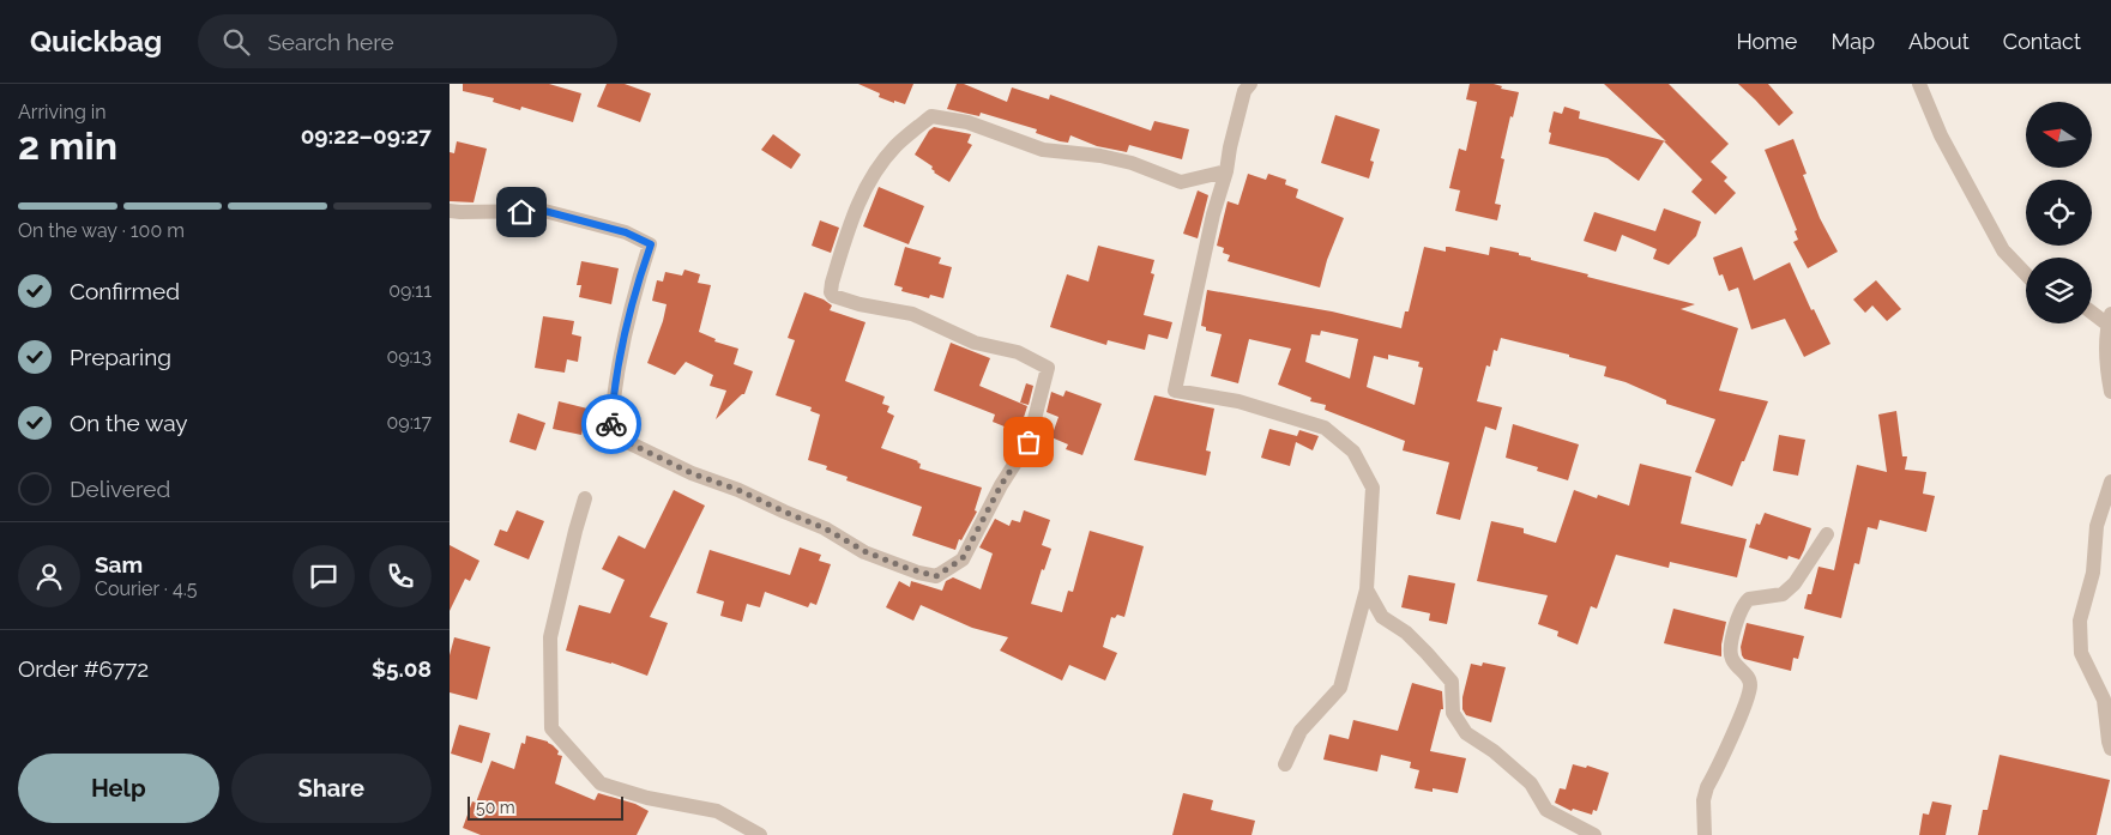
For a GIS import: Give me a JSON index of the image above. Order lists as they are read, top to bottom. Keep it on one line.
{"scale_bar":"50 m","north":"left","page":{"header":"Quickbag","search":"Search here","nav":["Home","Map","About","Contact"],"heading":["2 min","Arriving in","09:22–09:27"],"panel":["Sam","Courier · 4.5","Order #6772","$5.08"],"bar":"On the way · 100 m","list":[["Confirmed","09:11"],["Preparing","09:13"],["On the way","09:17"],"Delivered"],"buttons":["Help","Share"],"scale":"50 m"}}
